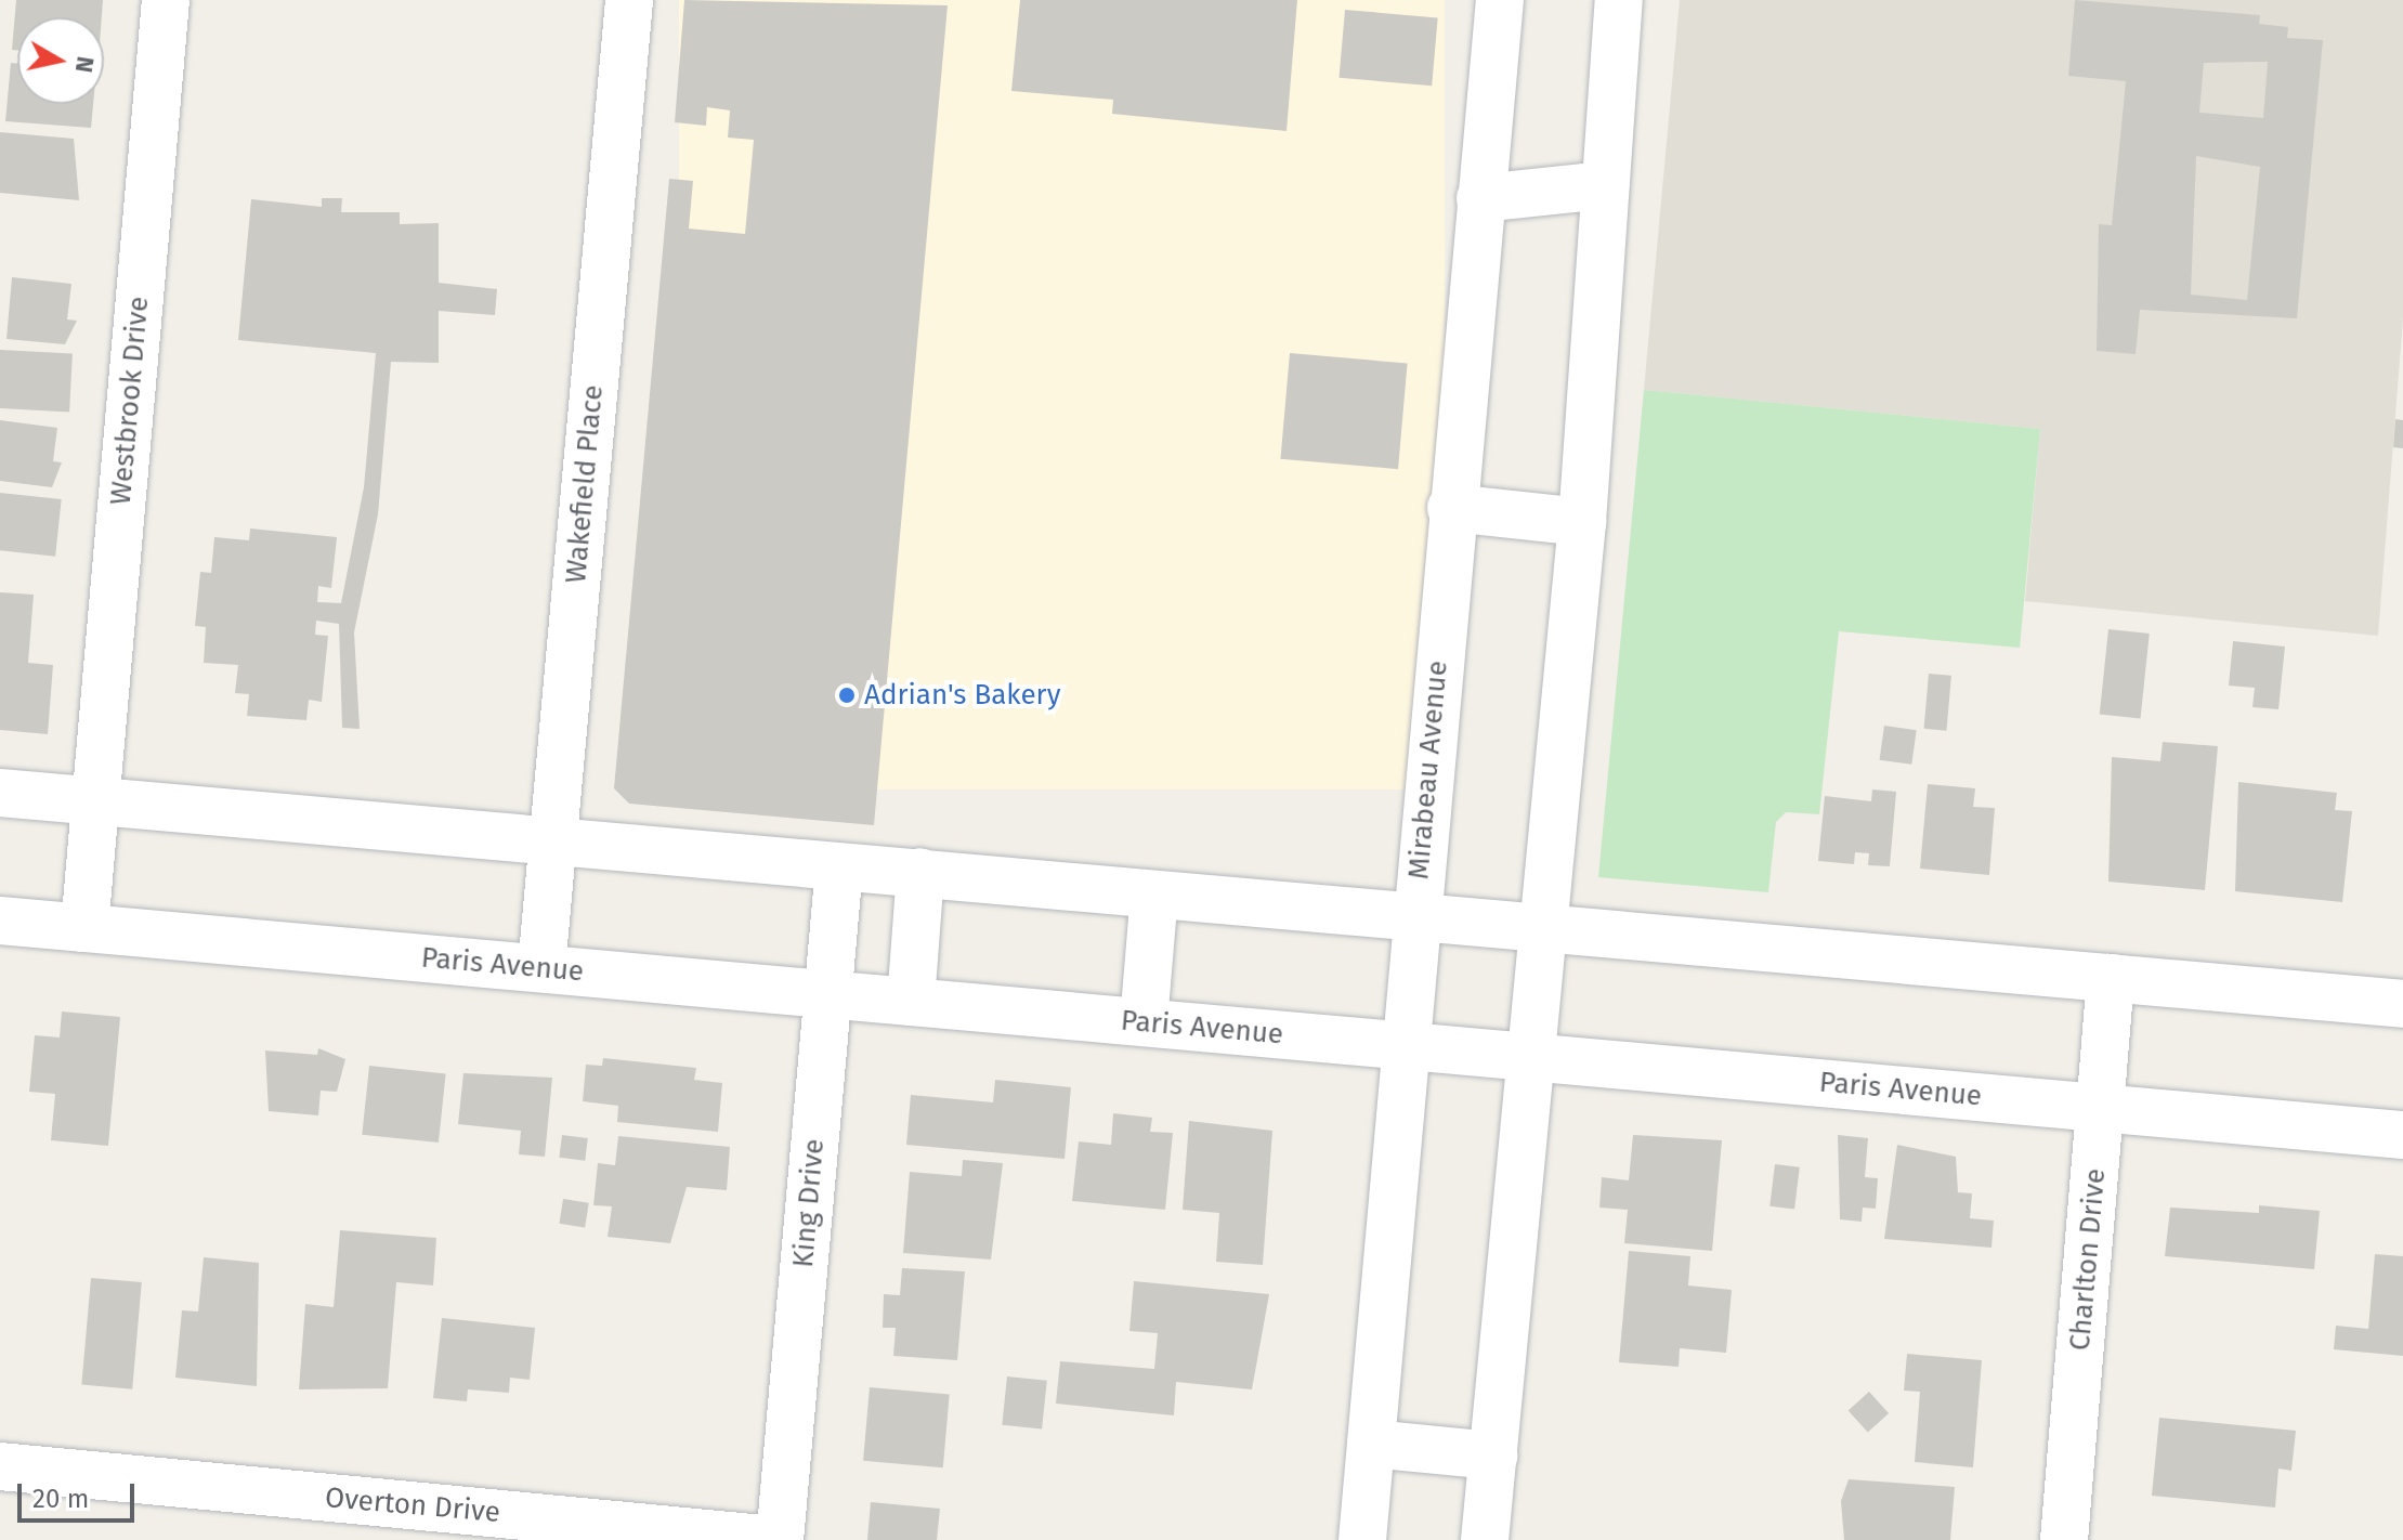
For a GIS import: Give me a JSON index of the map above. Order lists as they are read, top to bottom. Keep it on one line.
{"streets":{"street":["Westbrook Drive","Wakefield Place","Mirabeau Avenue","Paris Avenue","King Drive","Charlton Drive","Overton Drive"]},"crossings":[["Westbrook Drive","Paris Avenue"],["Wakefield Place","Paris Avenue"],["Mirabeau Avenue","Paris Avenue"],["Paris Avenue","King Drive"],["Paris Avenue","Charlton Drive"],["King Drive","Overton Drive"]],"places":["Adrian's Bakery"],"scale_bar":"20 m","north":"right"}
